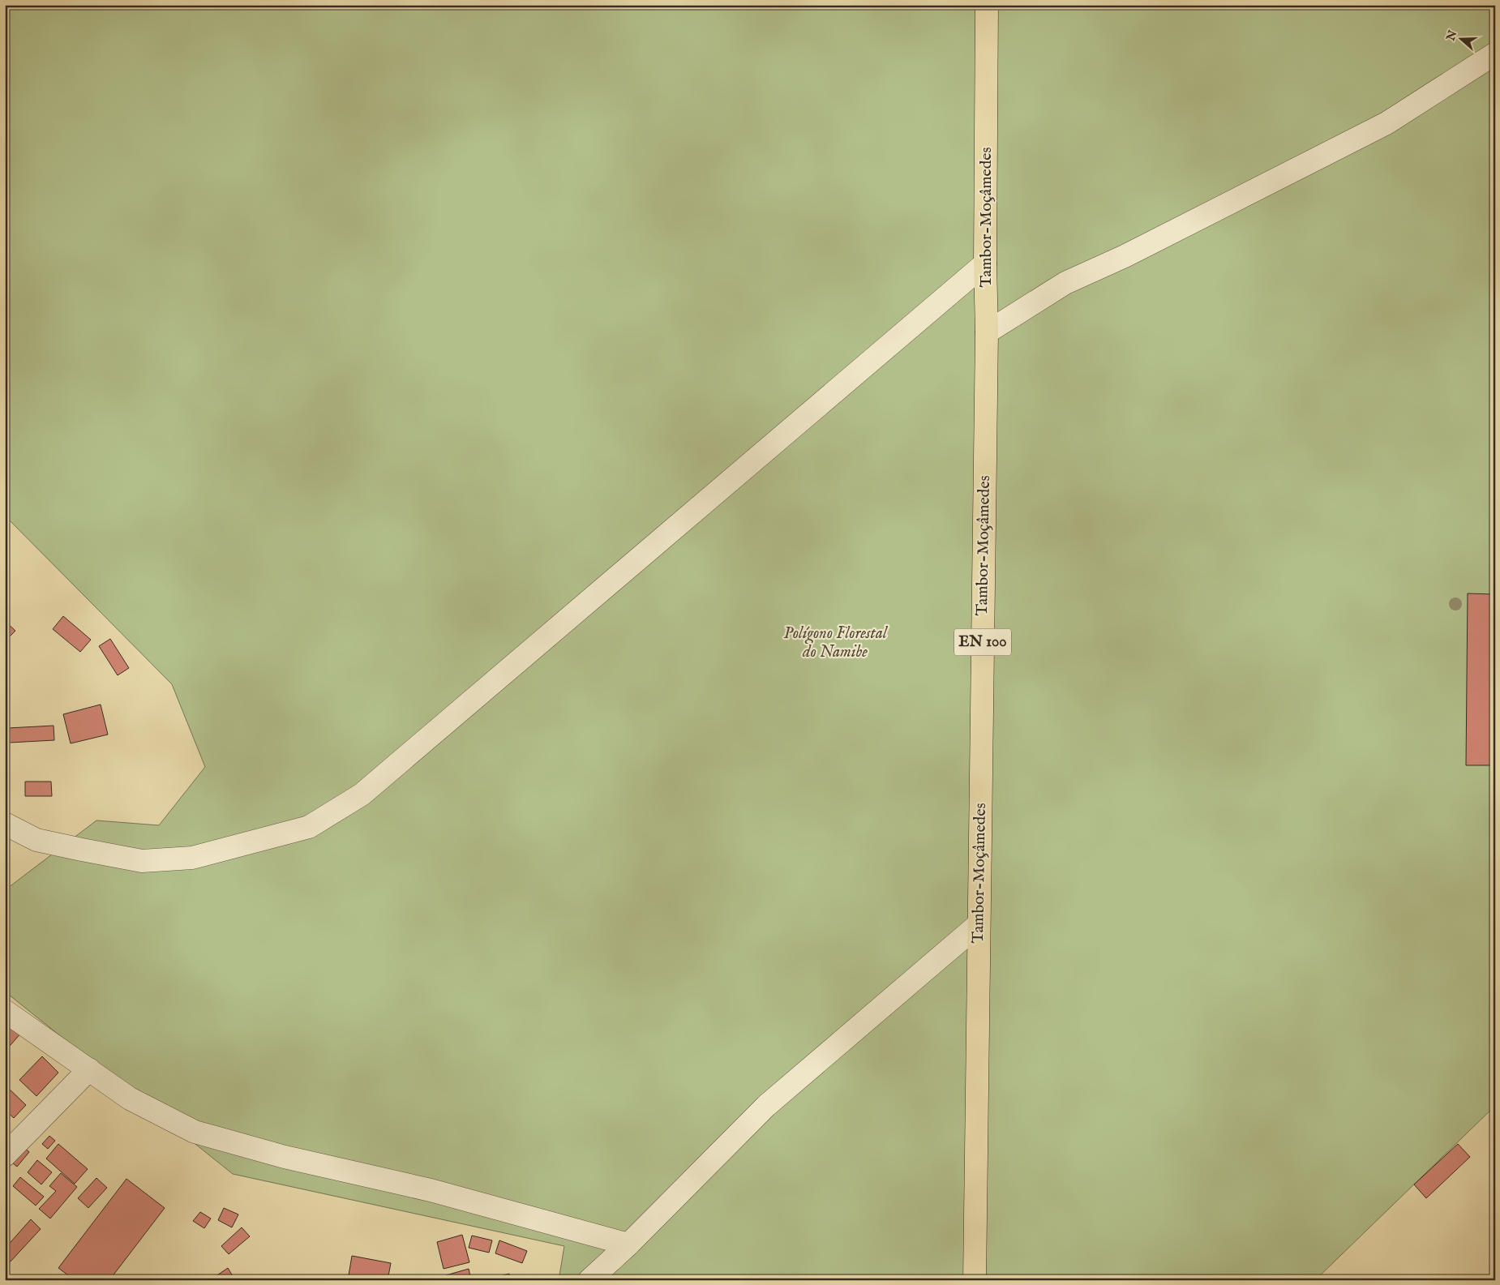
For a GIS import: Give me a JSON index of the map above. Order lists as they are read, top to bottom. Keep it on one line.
{"streets":{"main road":["Tambor-Moçâmedes","EN 100"]},"parks":["Polígono Florestal do Namibe"],"north":"left"}
